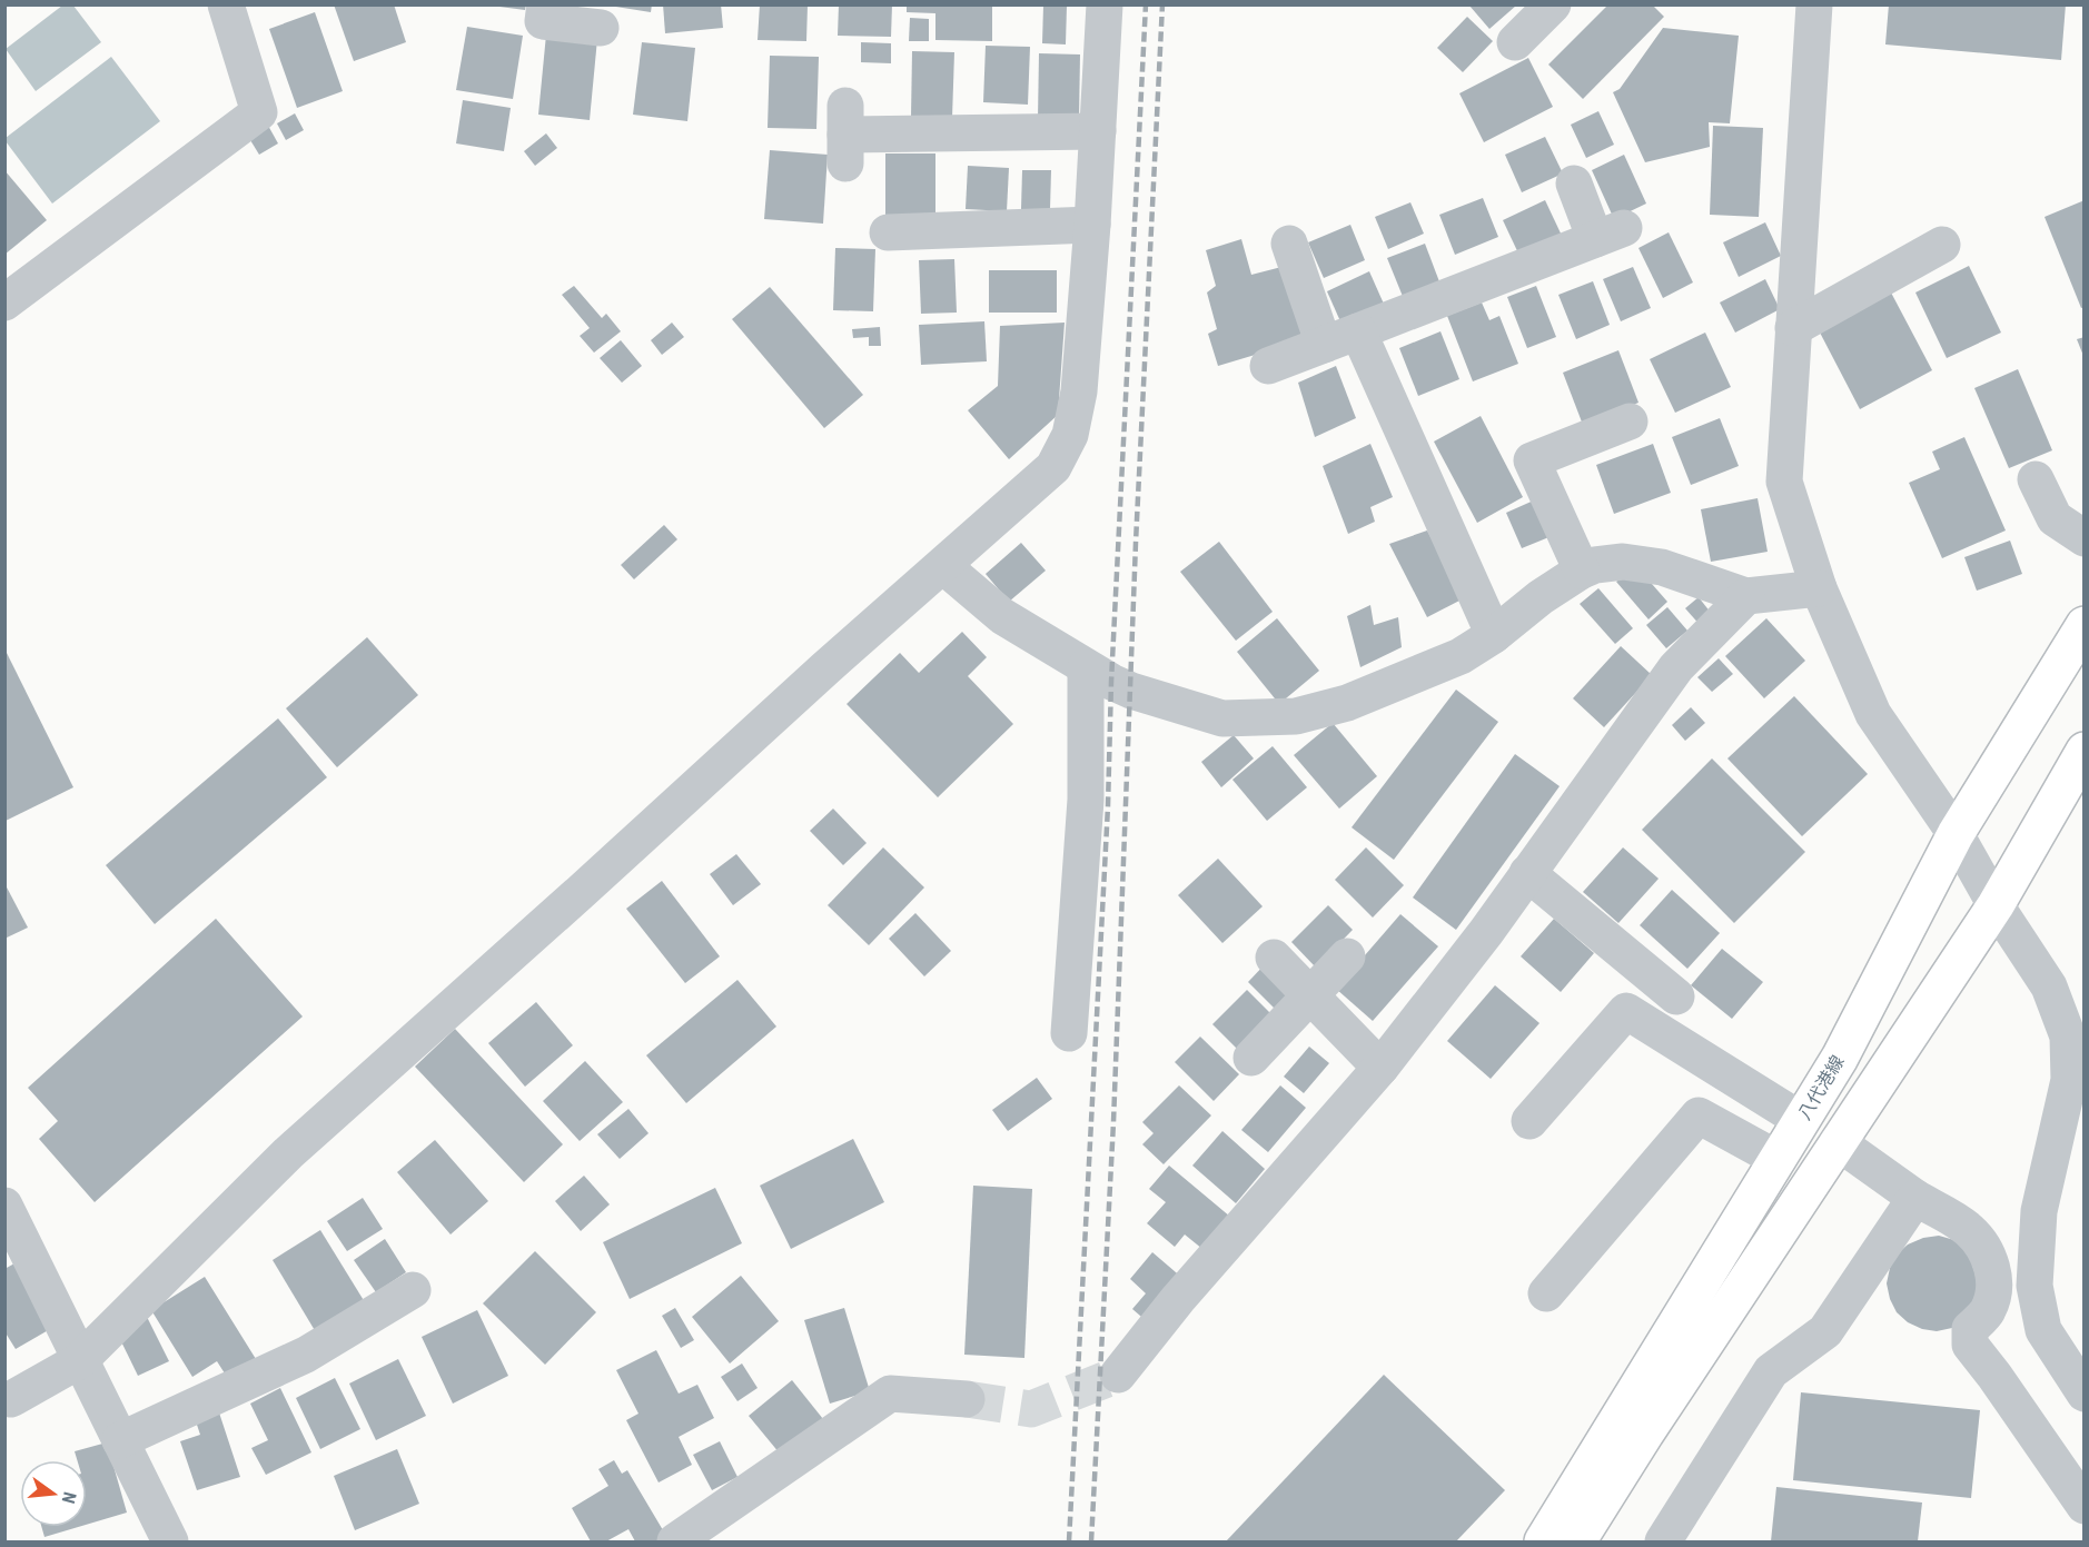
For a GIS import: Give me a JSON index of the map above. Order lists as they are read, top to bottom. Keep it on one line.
{"streets":{"main road":["八代港線"]},"north":"right"}
